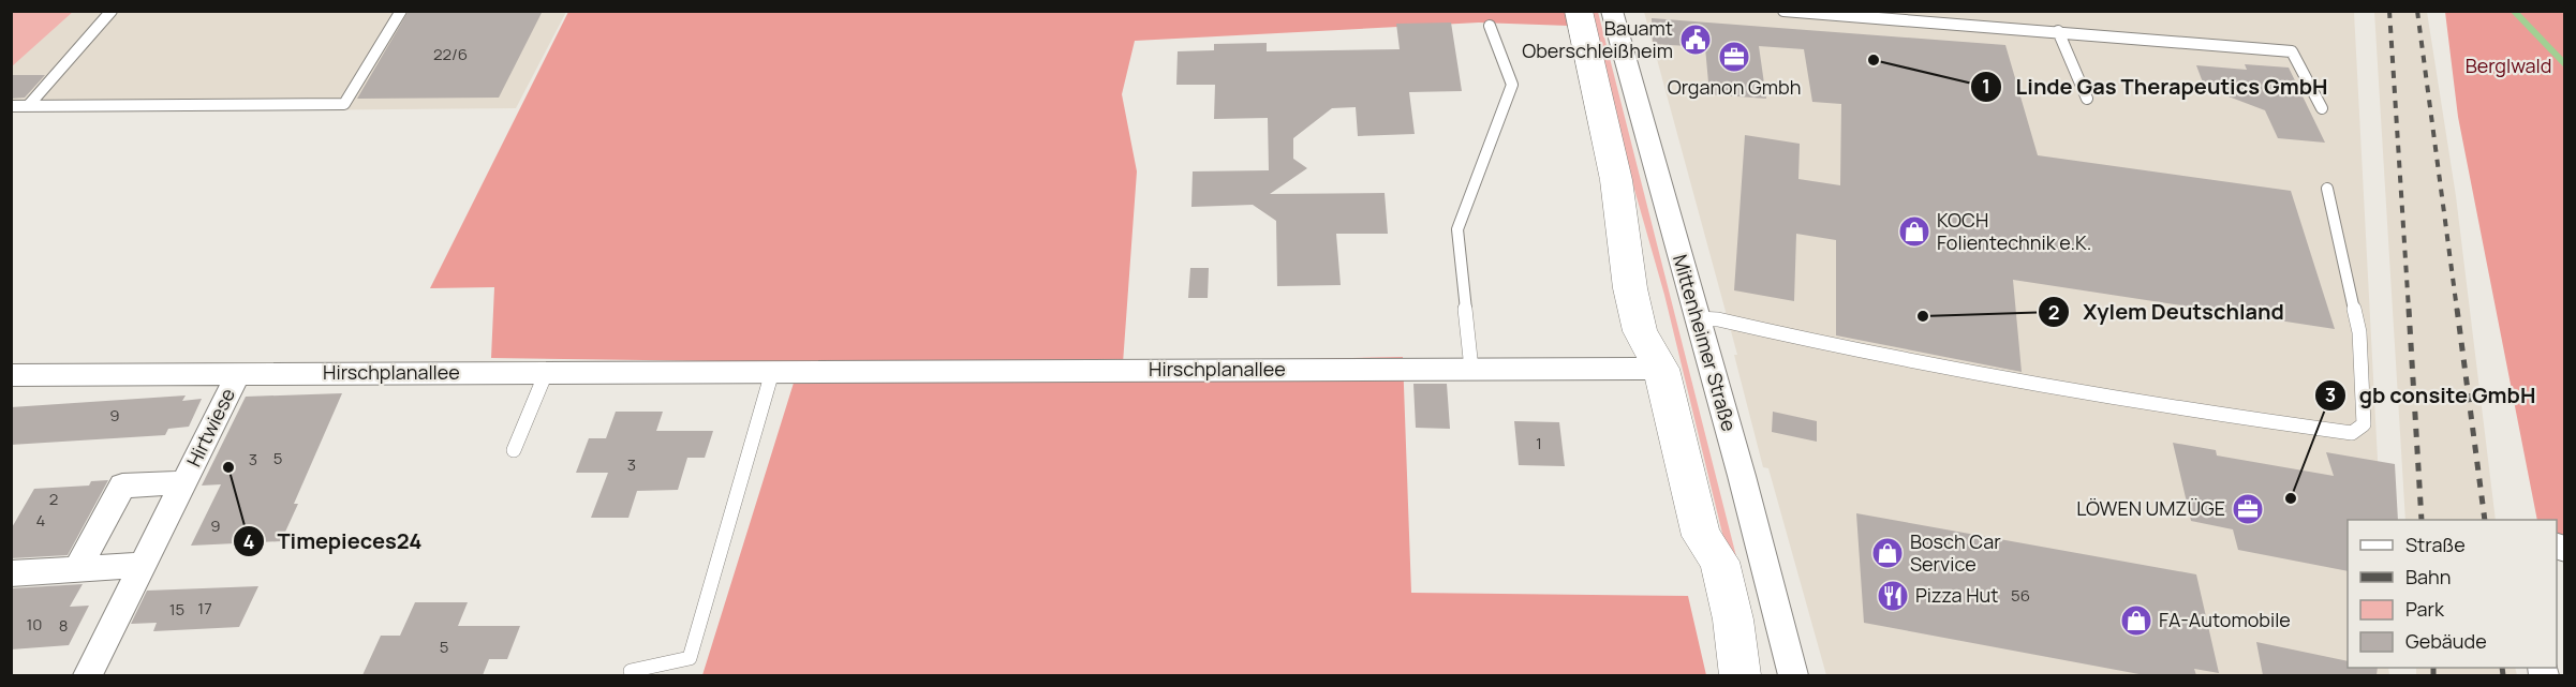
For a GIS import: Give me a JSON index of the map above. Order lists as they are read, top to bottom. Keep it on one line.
{"streets":{"street":["Mittenheimer Straße","Hirschplanallee","Hirtwiese"]},"crossings":[["Hirschplanallee","Hirtwiese"]],"parks":["Berglwald"],"places":{"public building":["Bauamt Oberschleißheim"],"office":["Organon Gmbh","LÖWEN UMZÜGE"],"other":["Linde Gas Therapeutics GmbH","Xylem Deutschland","Timepieces24","gb consite GmbH"],"shop":["KOCH Folientechnik e.K.","Bosch Car Service","FA-Automobile"],"restaurant":["Pizza Hut"]},"house_numbers":["22/6","9","1","5","3","3","2","4","9","56","17","15","10","8","5"],"legend":["Straße","Bahn","Park","Gebäude"]}
